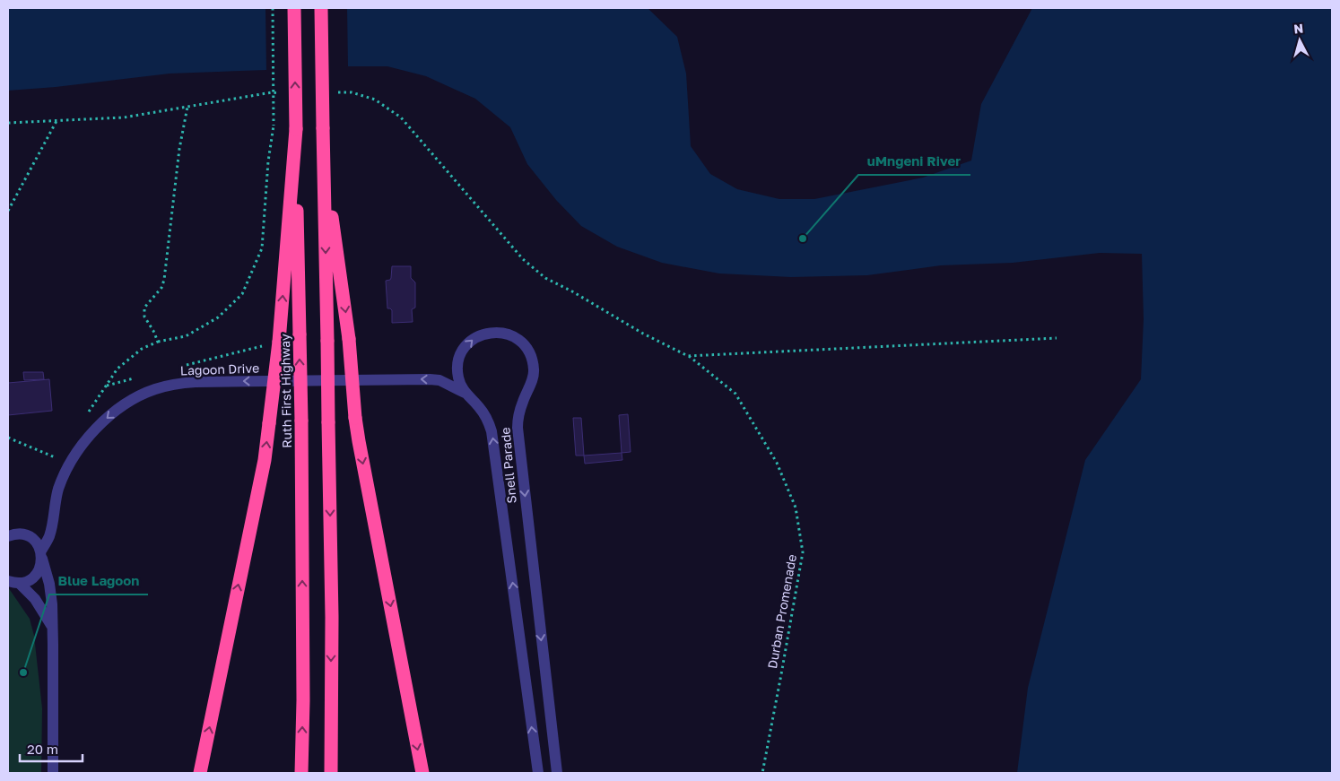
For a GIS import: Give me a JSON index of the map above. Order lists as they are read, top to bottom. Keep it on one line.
{"streets":{"highway":["Ruth First Highway"],"street":["Lagoon Drive","Snell Parade"],"path":["Durban Promenade"]},"crossings":[["Lagoon Drive","Snell Parade"]],"one_way":["Lagoon Drive"],"places":["uMngeni River","Blue Lagoon"],"scale_bar":"20 m","north":"top"}
